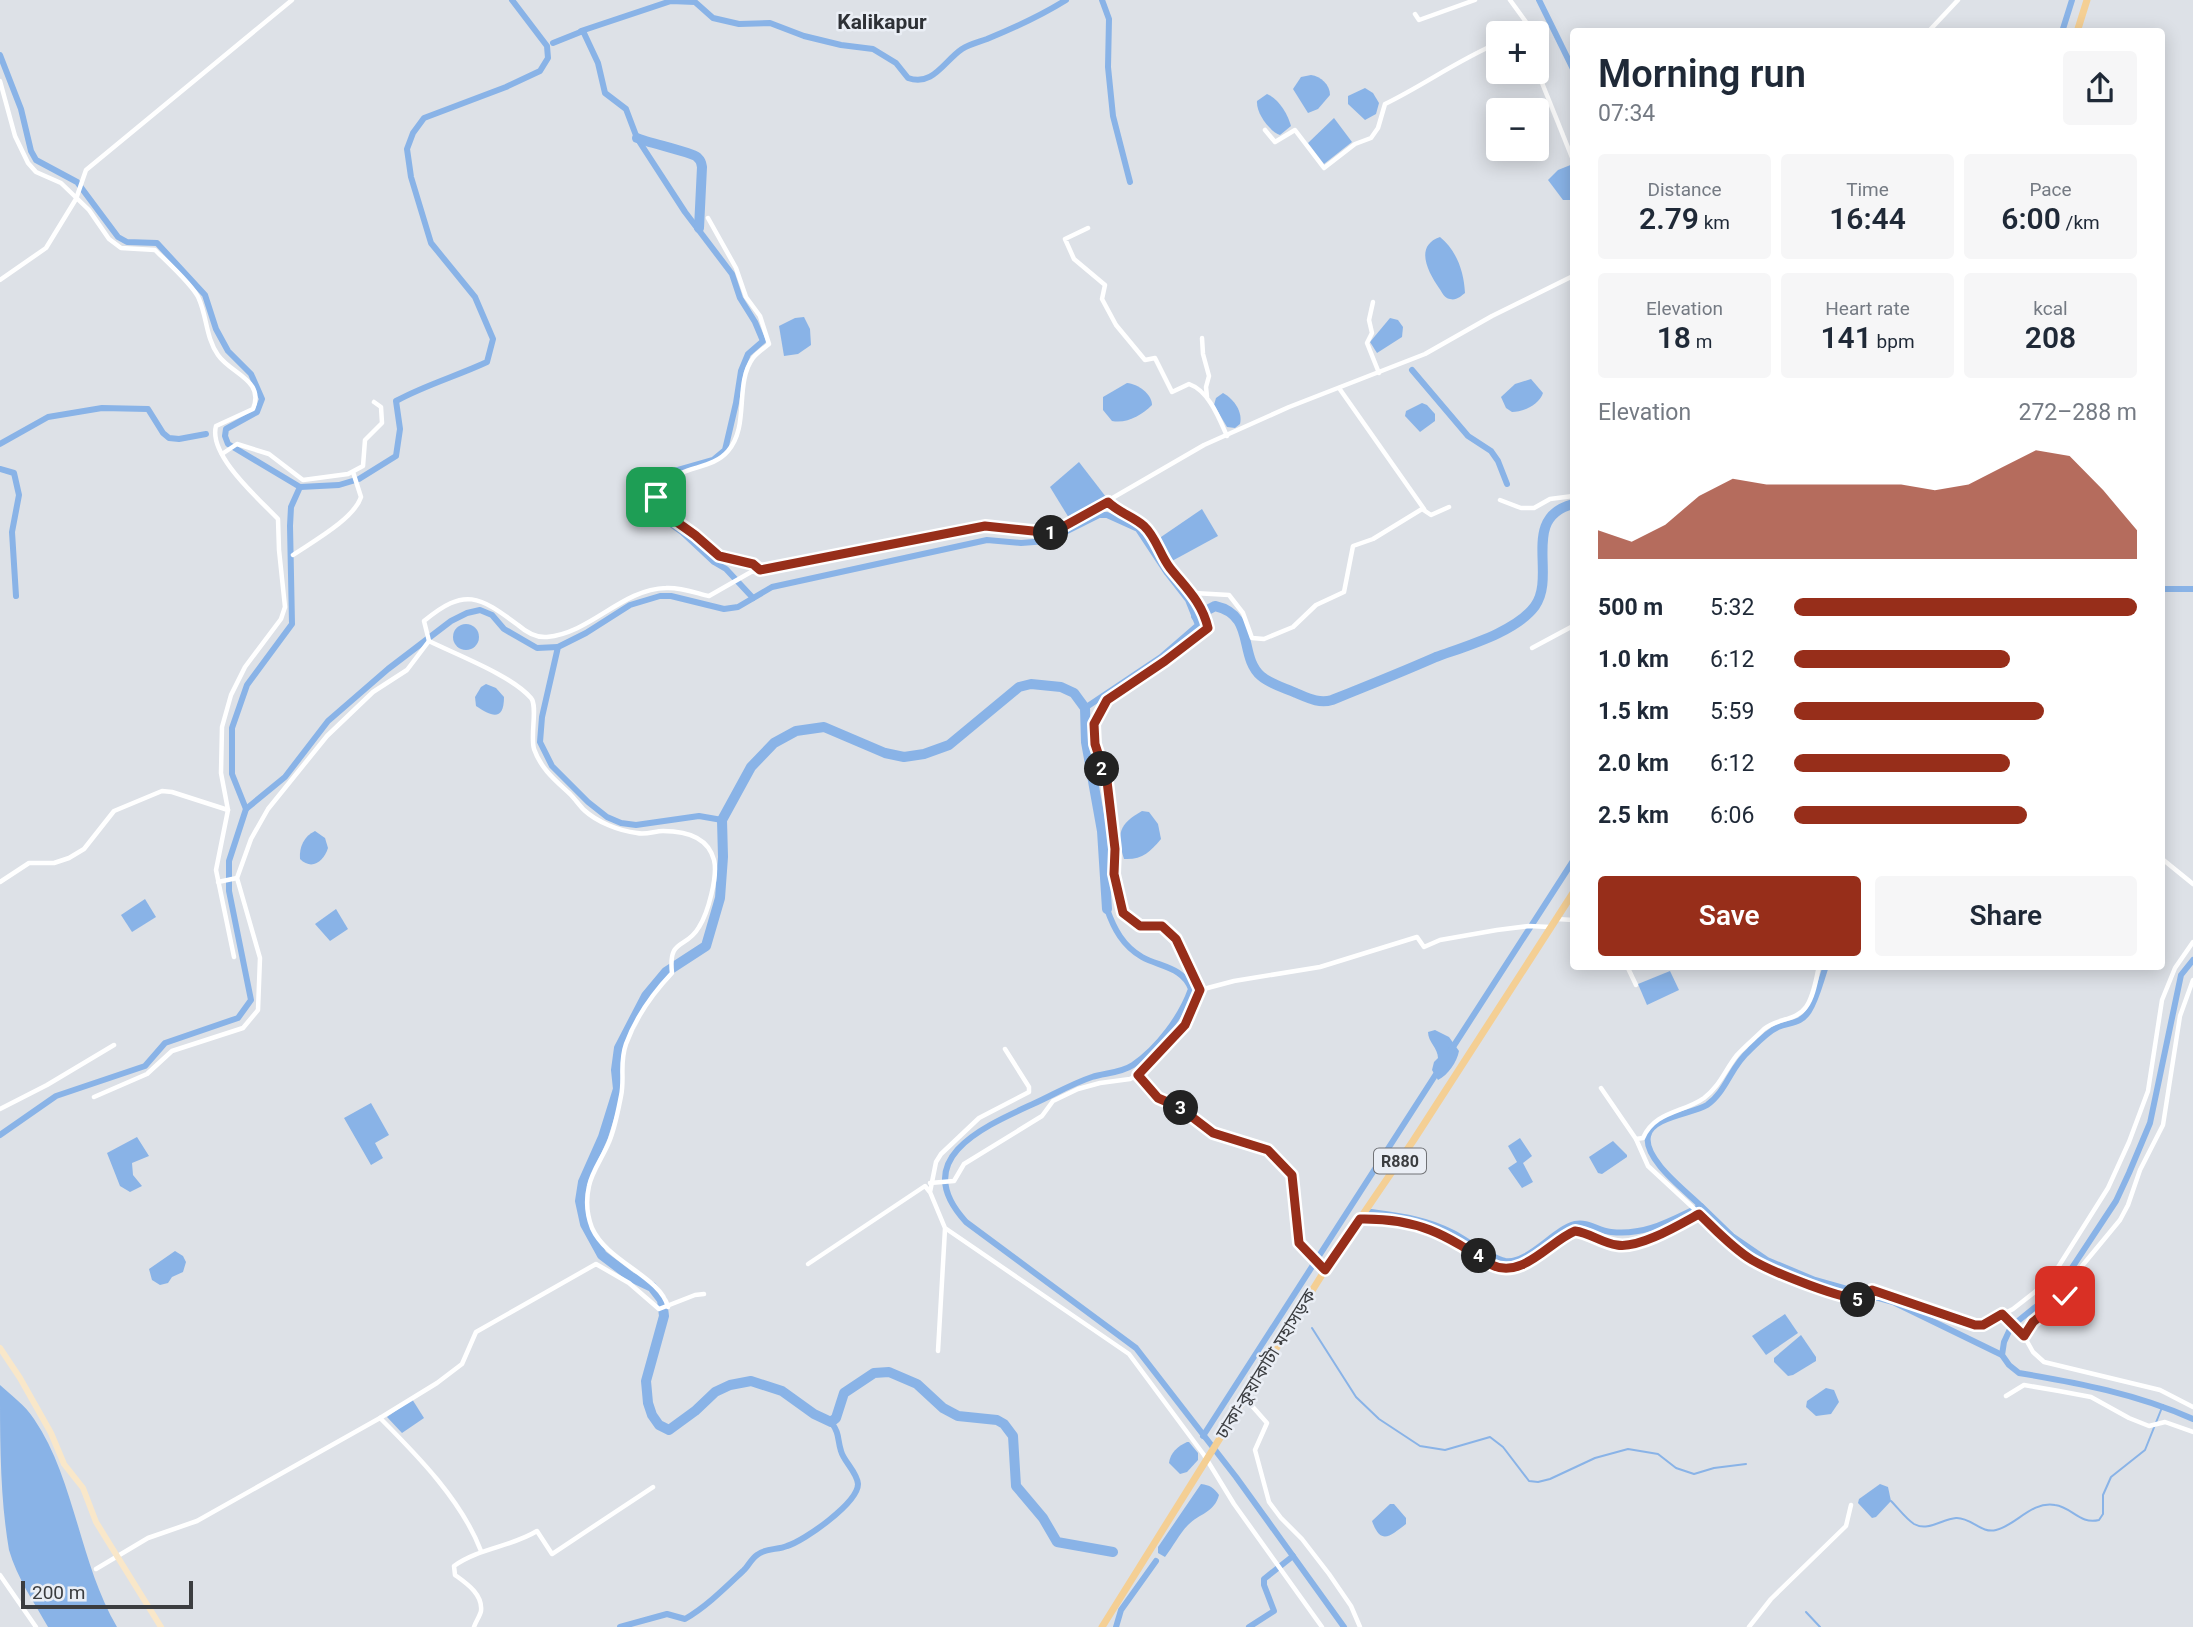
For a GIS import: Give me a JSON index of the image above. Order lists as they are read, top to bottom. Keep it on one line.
{"streets":{"main road":["R880","ঢাকা-কুয়াকাটা মহাসড়ক"]},"districts":["Kalikapur"],"scale_bar":"200 m","page":{"map_buttons":["+","−"],"heading":["Morning run","07:34"],"stats":[["Distance","2.79 km"],["Time","16:44"],["Pace","6:00 /km"],["Elevation","18 m"],["Heart rate","141 bpm"],["kcal","208"]],"chart":["Elevation","272–288 m"],"pins":["1","2","3","4","5"],"list":[{"name":"500 m","note":"5:32"},{"name":"1.0 km","note":"6:12"},{"name":"1.5 km","note":"5:59"},{"name":"2.0 km","note":"6:12"},{"name":"2.5 km","note":"6:06"}],"buttons":["Save","Share"],"scale":"200 m"}}
